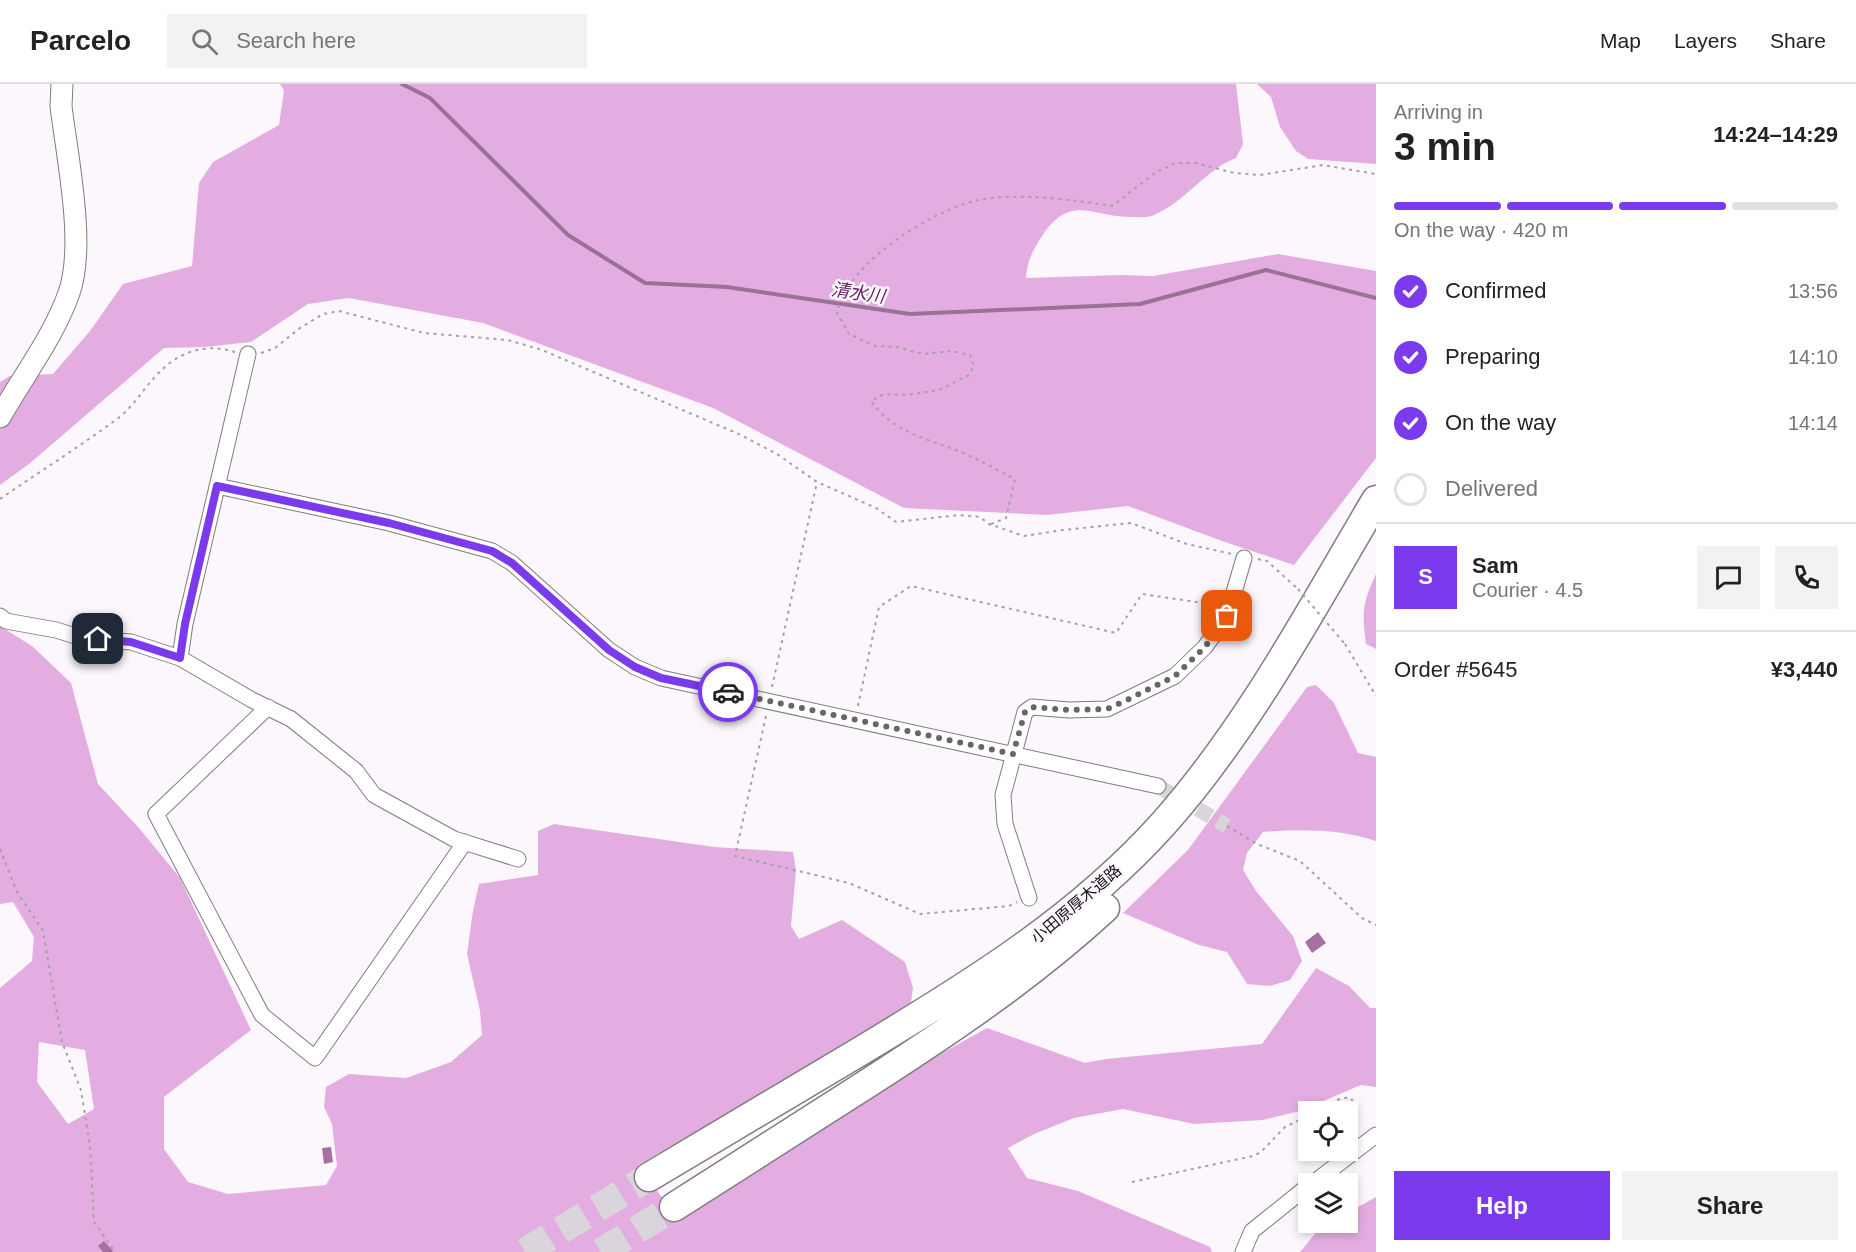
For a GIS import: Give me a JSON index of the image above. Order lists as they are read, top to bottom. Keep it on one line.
{"streets":{"highway":["小田原厚木道路"]},"water":["清水川"],"page":{"header":"Parcelo","search":"Search here","nav":["Map","Layers","Share"],"heading":["3 min","Arriving in","14:24–14:29"],"panel":["Sam","Courier · 4.5","Order #5645","¥3,440"],"bar":"On the way · 420 m","list":[["Confirmed","13:56"],["Preparing","14:10"],["On the way","14:14"],"Delivered"],"round":"S","buttons":["Help","Share"]}}
